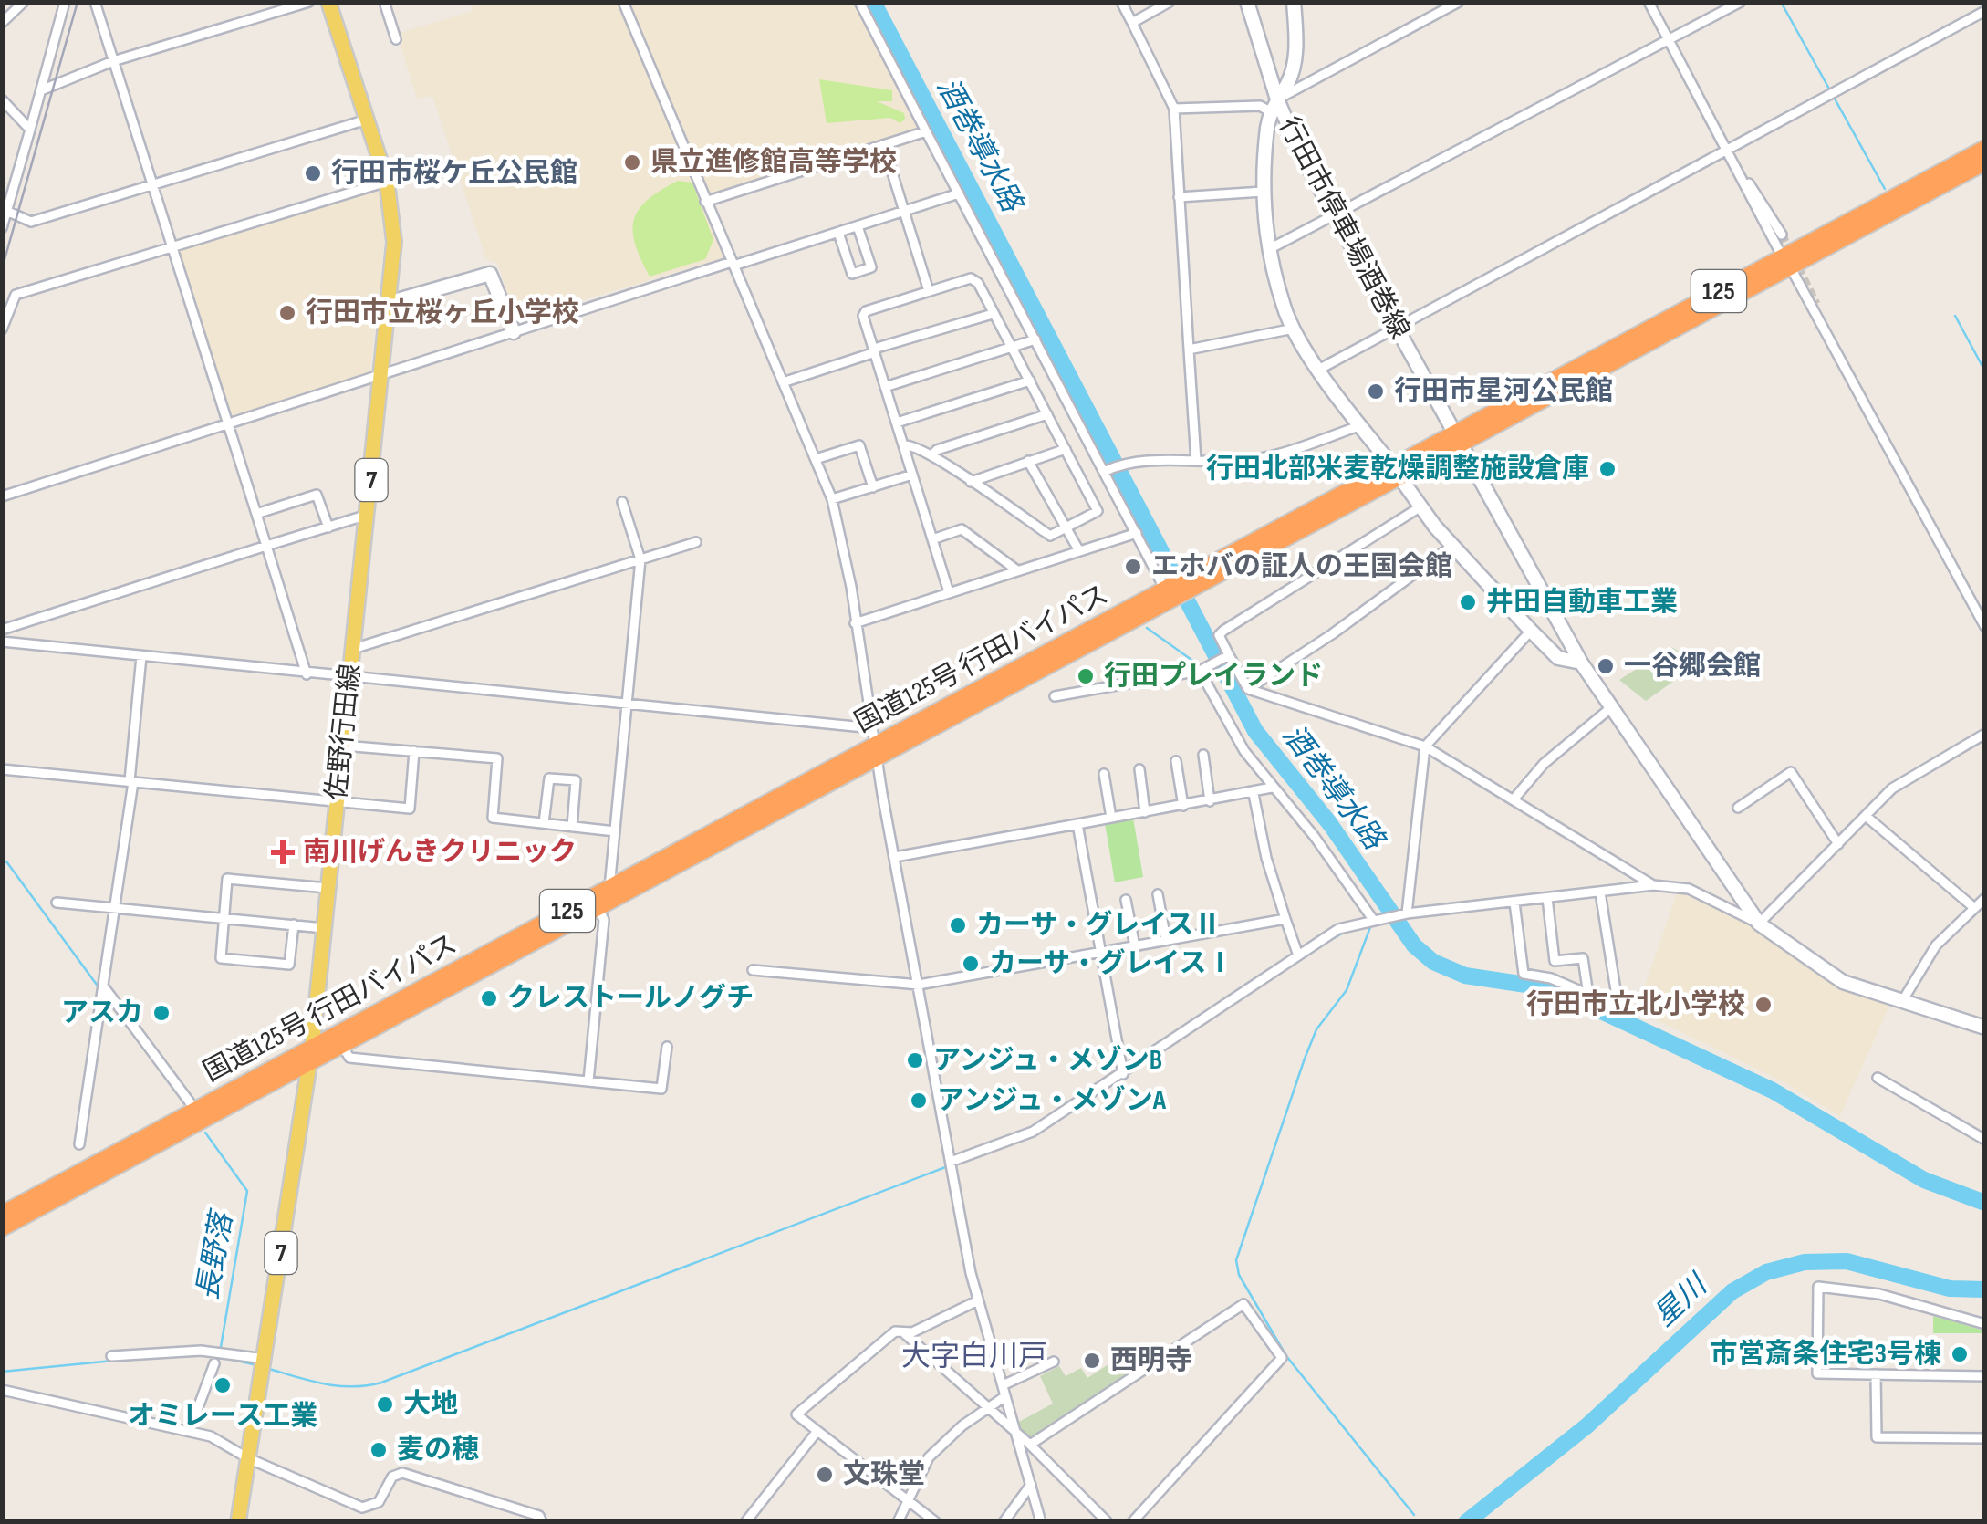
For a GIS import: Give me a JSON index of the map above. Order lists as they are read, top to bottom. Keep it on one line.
{"streets":{"highway":["125","国道125号 行田バイパス"],"main road":["7","佐野行田線"],"street":["行田市停車場酒巻線"]},"crossings":[["行田市停車場酒巻線","国道125号 行田バイパス"],["国道125号 行田バイパス","佐野行田線"]],"districts":["大字白川戸"],"water":["酒巻導水路","長野落","星川"],"places":{"other":["県立進修館高等学校","行田市桜ケ丘公民館","行田市立桜ヶ丘小学校","行田市星河公民館","行田北部米麦乾燥調整施設倉庫","エホバの証人の王国会館","井田自動車工業","一谷郷会館","行田プレイランド","カーサ・グレイスⅡ","カーサ・グレイスⅠ","クレストールノグチ","行田市立北小学校","アスカ","アンジュ・メゾンB","アンジュ・メゾンA","市営斎条住宅3号棟","西明寺","オミレース工業","大地","麦の穂","文珠堂"],"health":["南川げんきクリニック"]}}
